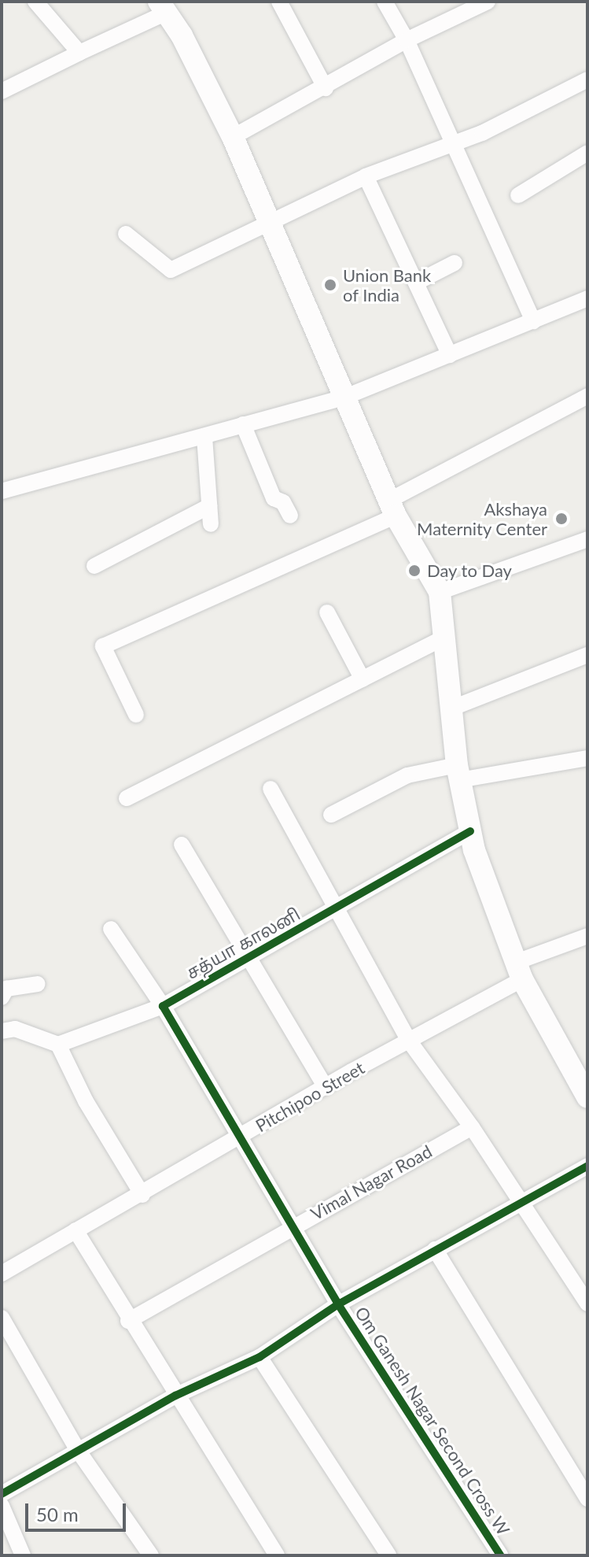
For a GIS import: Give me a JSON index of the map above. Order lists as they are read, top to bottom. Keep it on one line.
{"streets":{"street":["சத்யா காலனி","Pitchipoo Street","Vimal Nagar Road","Om Ganesh Nagar Second Cross W"]},"crossings":[["Pitchipoo Street","Om Ganesh Nagar Second Cross W"],["Vimal Nagar Road","Om Ganesh Nagar Second Cross W"]],"places":["Union Bank of India","Akshaya Maternity Center","Day to Day"],"scale_bar":"50 m"}
